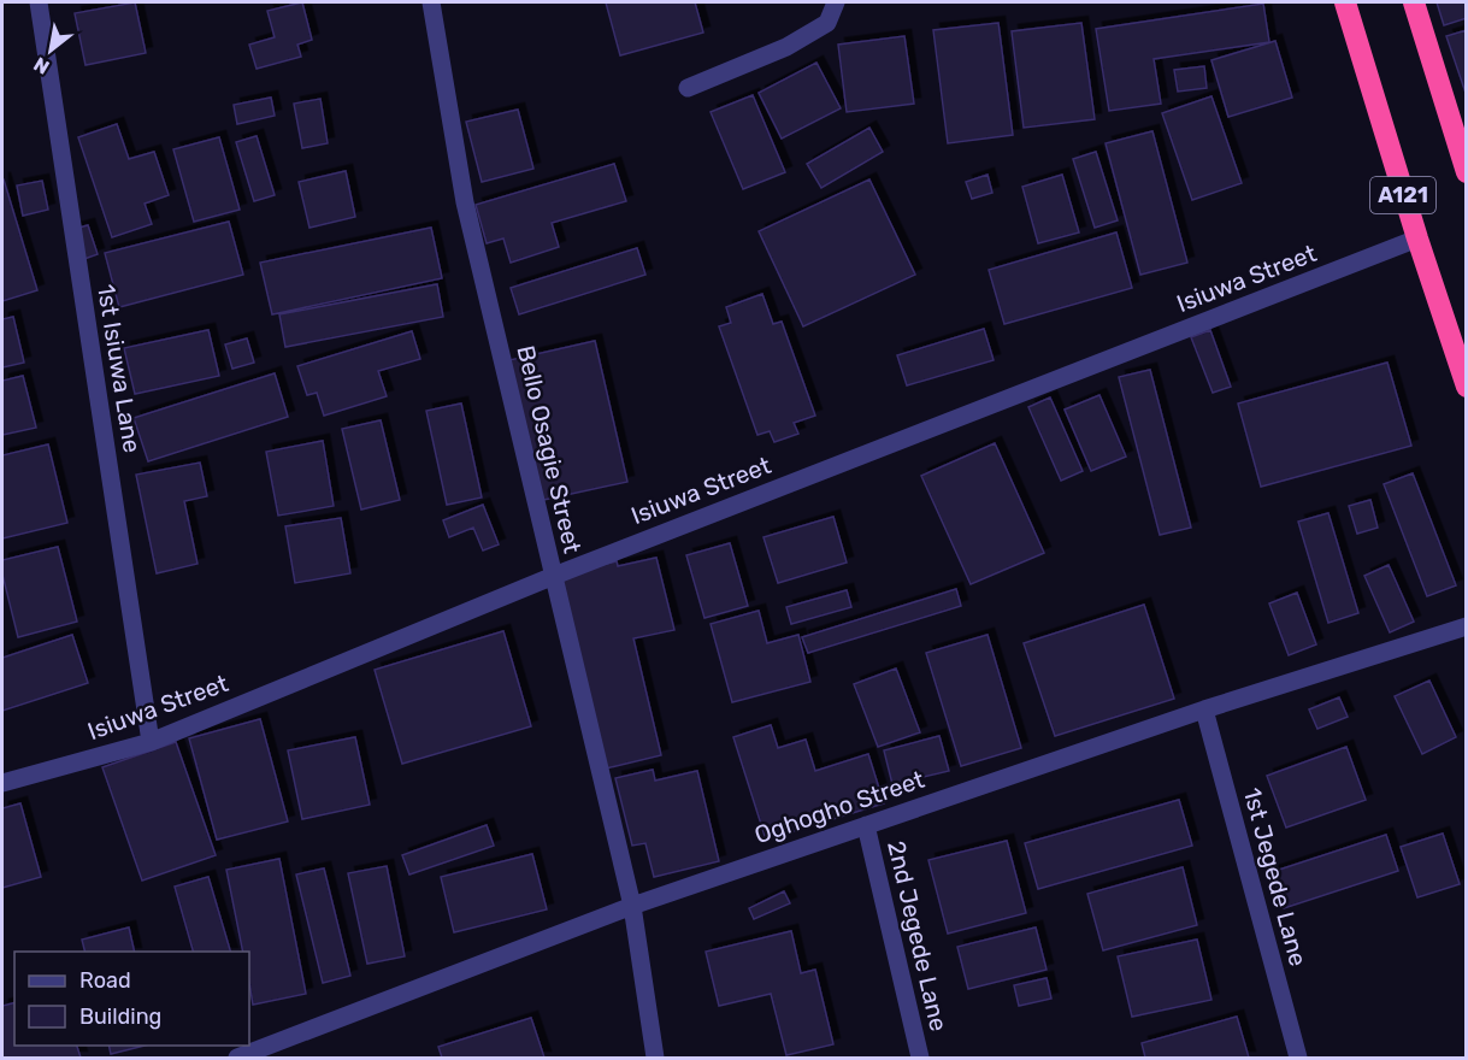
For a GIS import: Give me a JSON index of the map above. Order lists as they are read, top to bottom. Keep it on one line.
{"streets":{"highway":["A121"],"street":["Isiuwa Street","1st Isiuwa Lane","Bello Osagie Street","Oghogho Street","1st Jegede Lane","2nd Jegede Lane"]},"crossings":[["A121","Isiuwa Street"],["Isiuwa Street","1st Isiuwa Lane"],["Isiuwa Street","Bello Osagie Street"],["Bello Osagie Street","Oghogho Street"],["Oghogho Street","1st Jegede Lane"],["Oghogho Street","2nd Jegede Lane"]],"legend":["Road","Building"],"north":"bottom left"}
